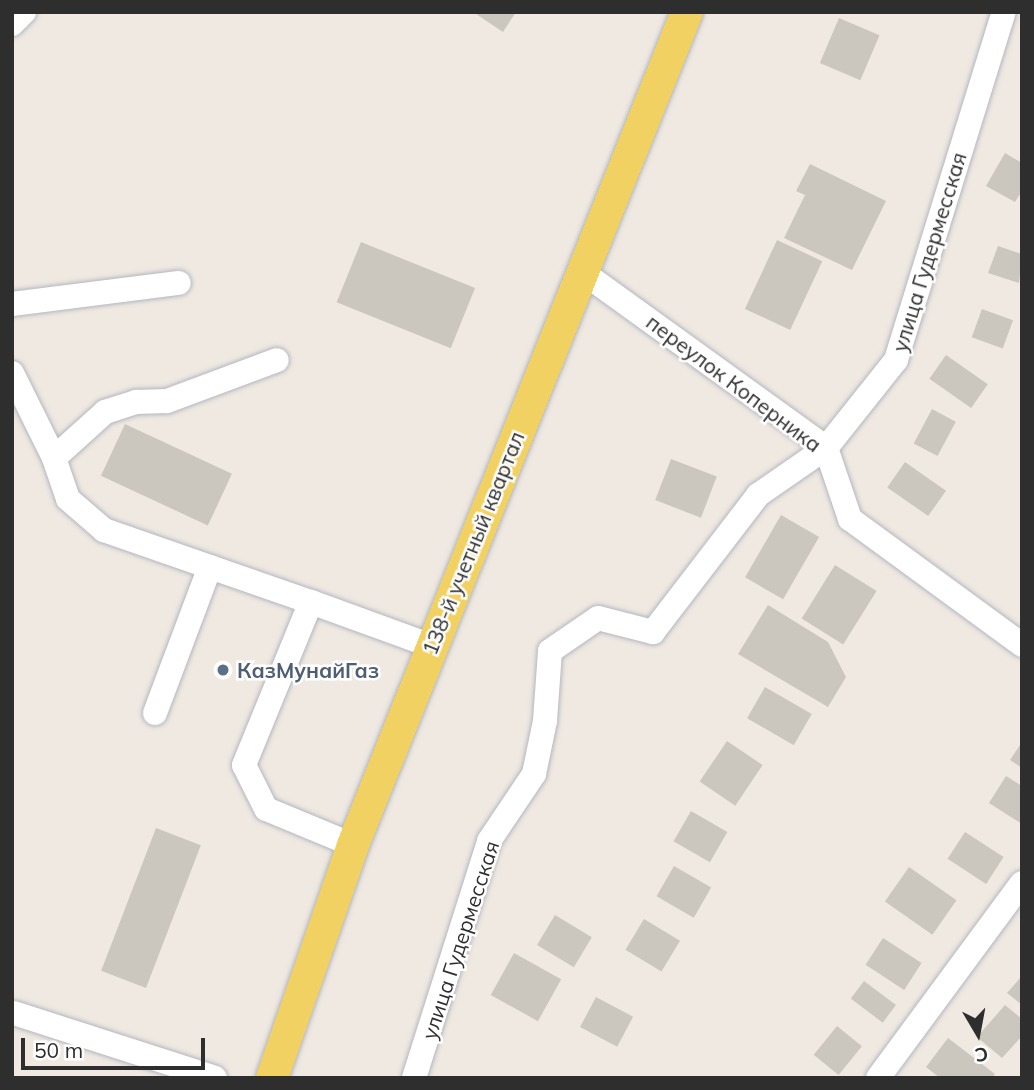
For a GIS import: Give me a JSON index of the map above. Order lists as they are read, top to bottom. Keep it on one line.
{"streets":{"main road":["138-й учетный квартал"],"street":["улица Гудермесская","переулок Коперника"]},"crossings":[["улица Гудермесская","переулок Коперника"],["переулок Коперника","138-й учетный квартал"]],"places":["КазМунайГаз"],"scale_bar":"50 m","north":"bottom"}
